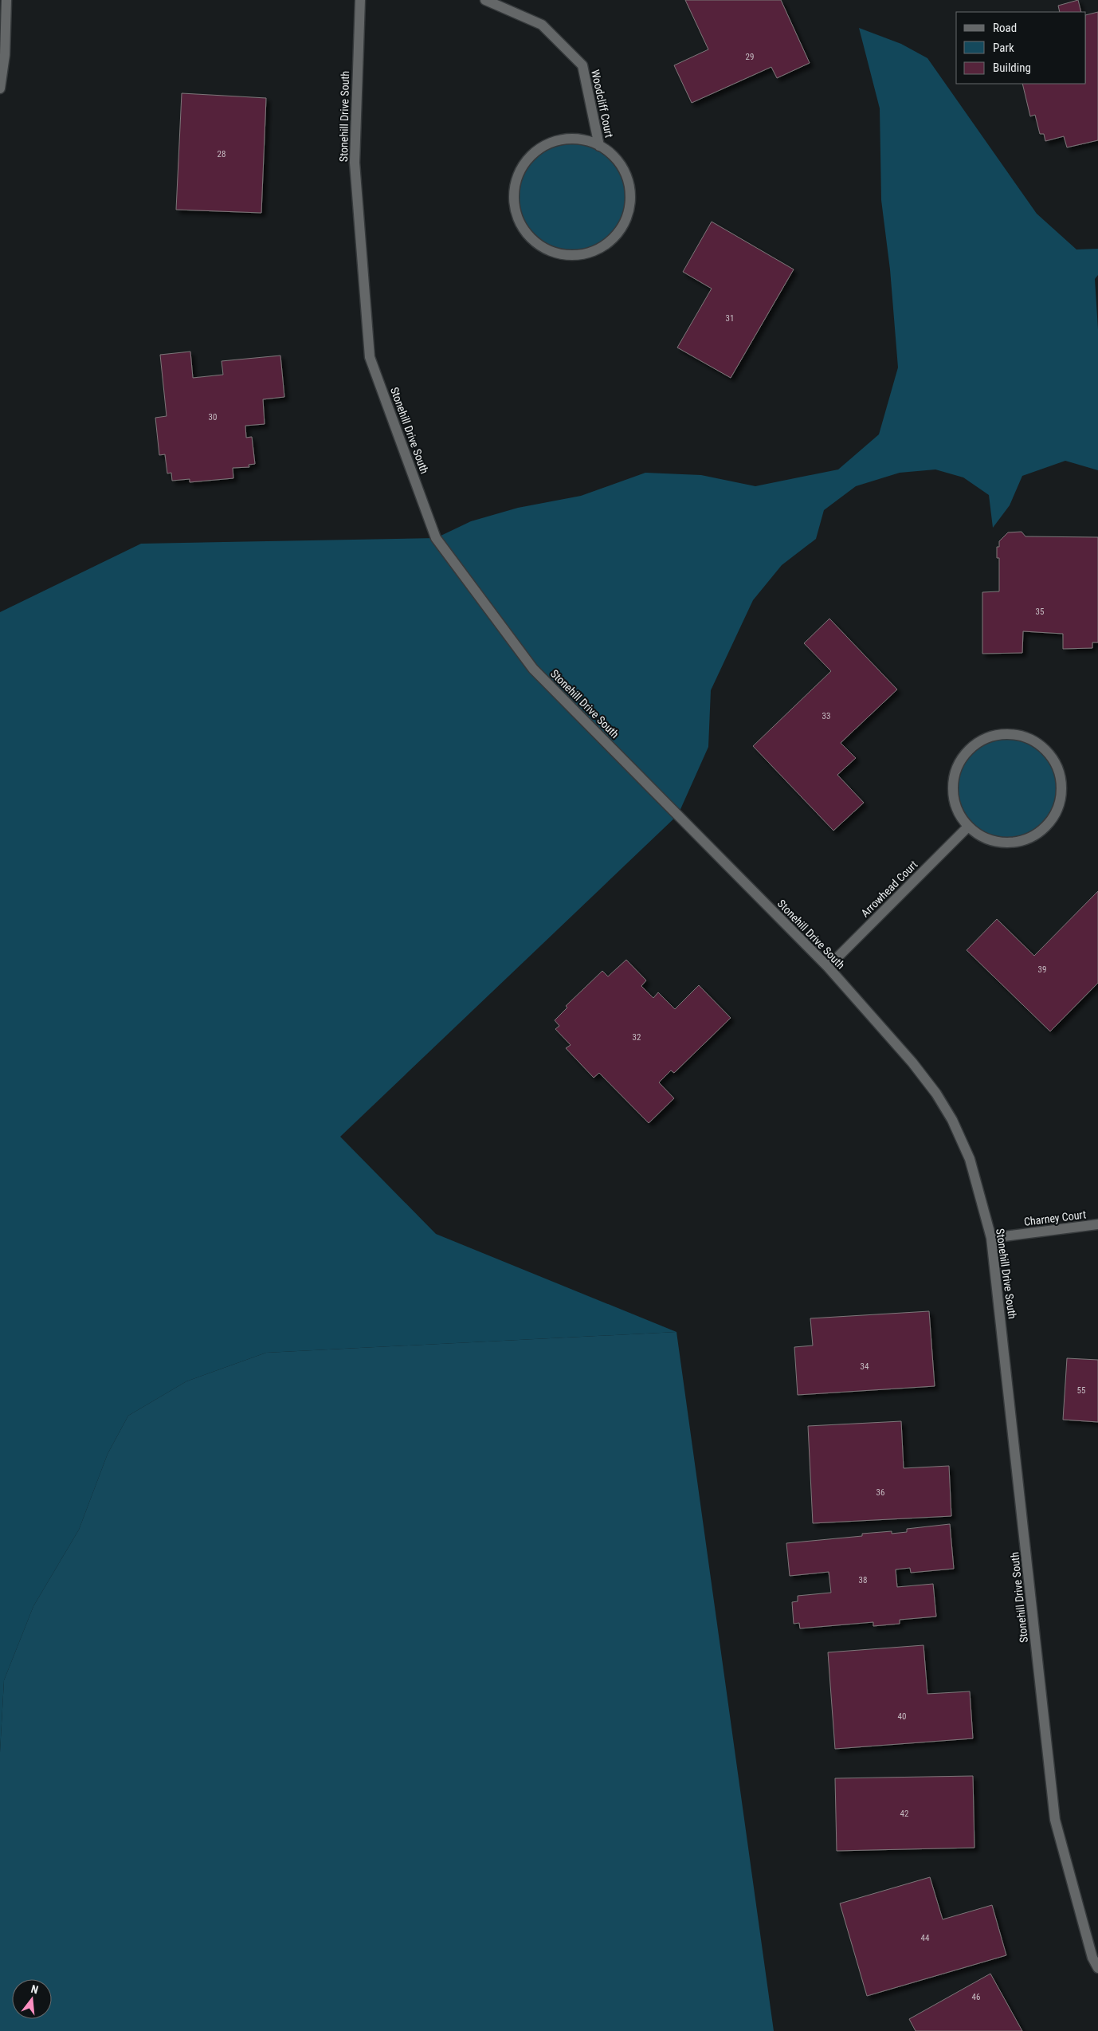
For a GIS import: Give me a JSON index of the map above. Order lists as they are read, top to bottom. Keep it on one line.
{"streets":{"street":["Woodcliff Court","Stonehill Drive South","Arrowhead Court","Charney Court"]},"crossings":[["Stonehill Drive South","Arrowhead Court"],["Stonehill Drive South","Charney Court"]],"house_numbers":["29","28","31","30","35","33","39","32","34","55","36","38","40","42","44","46"],"legend":["Road","Park","Building"],"north":"top"}
